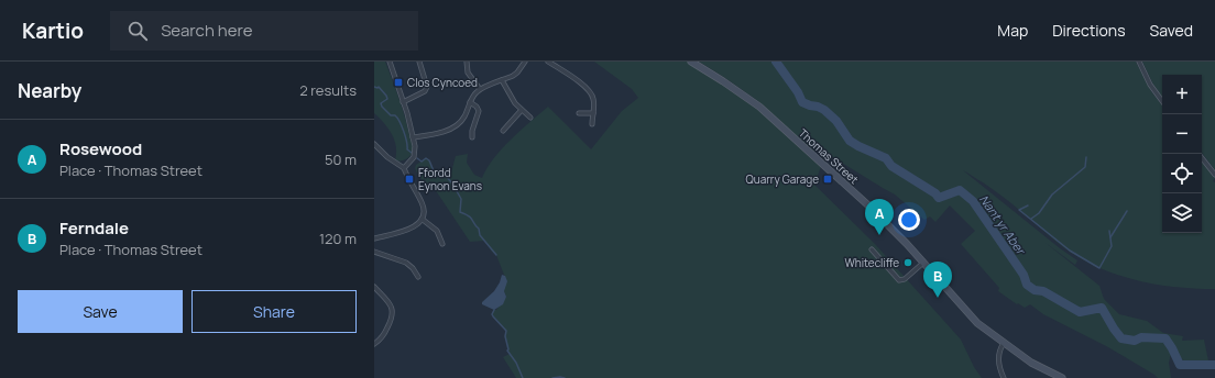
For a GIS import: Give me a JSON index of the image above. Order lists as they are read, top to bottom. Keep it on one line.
{"streets":{"main road":["Thomas Street"]},"water":["Nant yr Aber"],"places":{"transit":["Clos Cyncoed","Ffordd Eynon Evans","Quarry Garage"],"other":["Whitecliffe"]},"page":{"header":"Kartio","search":"Search here","nav":["Map","Directions","Saved"],"heading":["Nearby","2 results"],"map_buttons":["+","−"],"list":[{"mark":"A","name":"Rosewood","note":"Place · Thomas Street","value":"50 m"},{"mark":"B","name":"Ferndale","note":"Place · Thomas Street","value":"120 m"}],"pins":["A","B"],"buttons":["Save","Share"]}}
